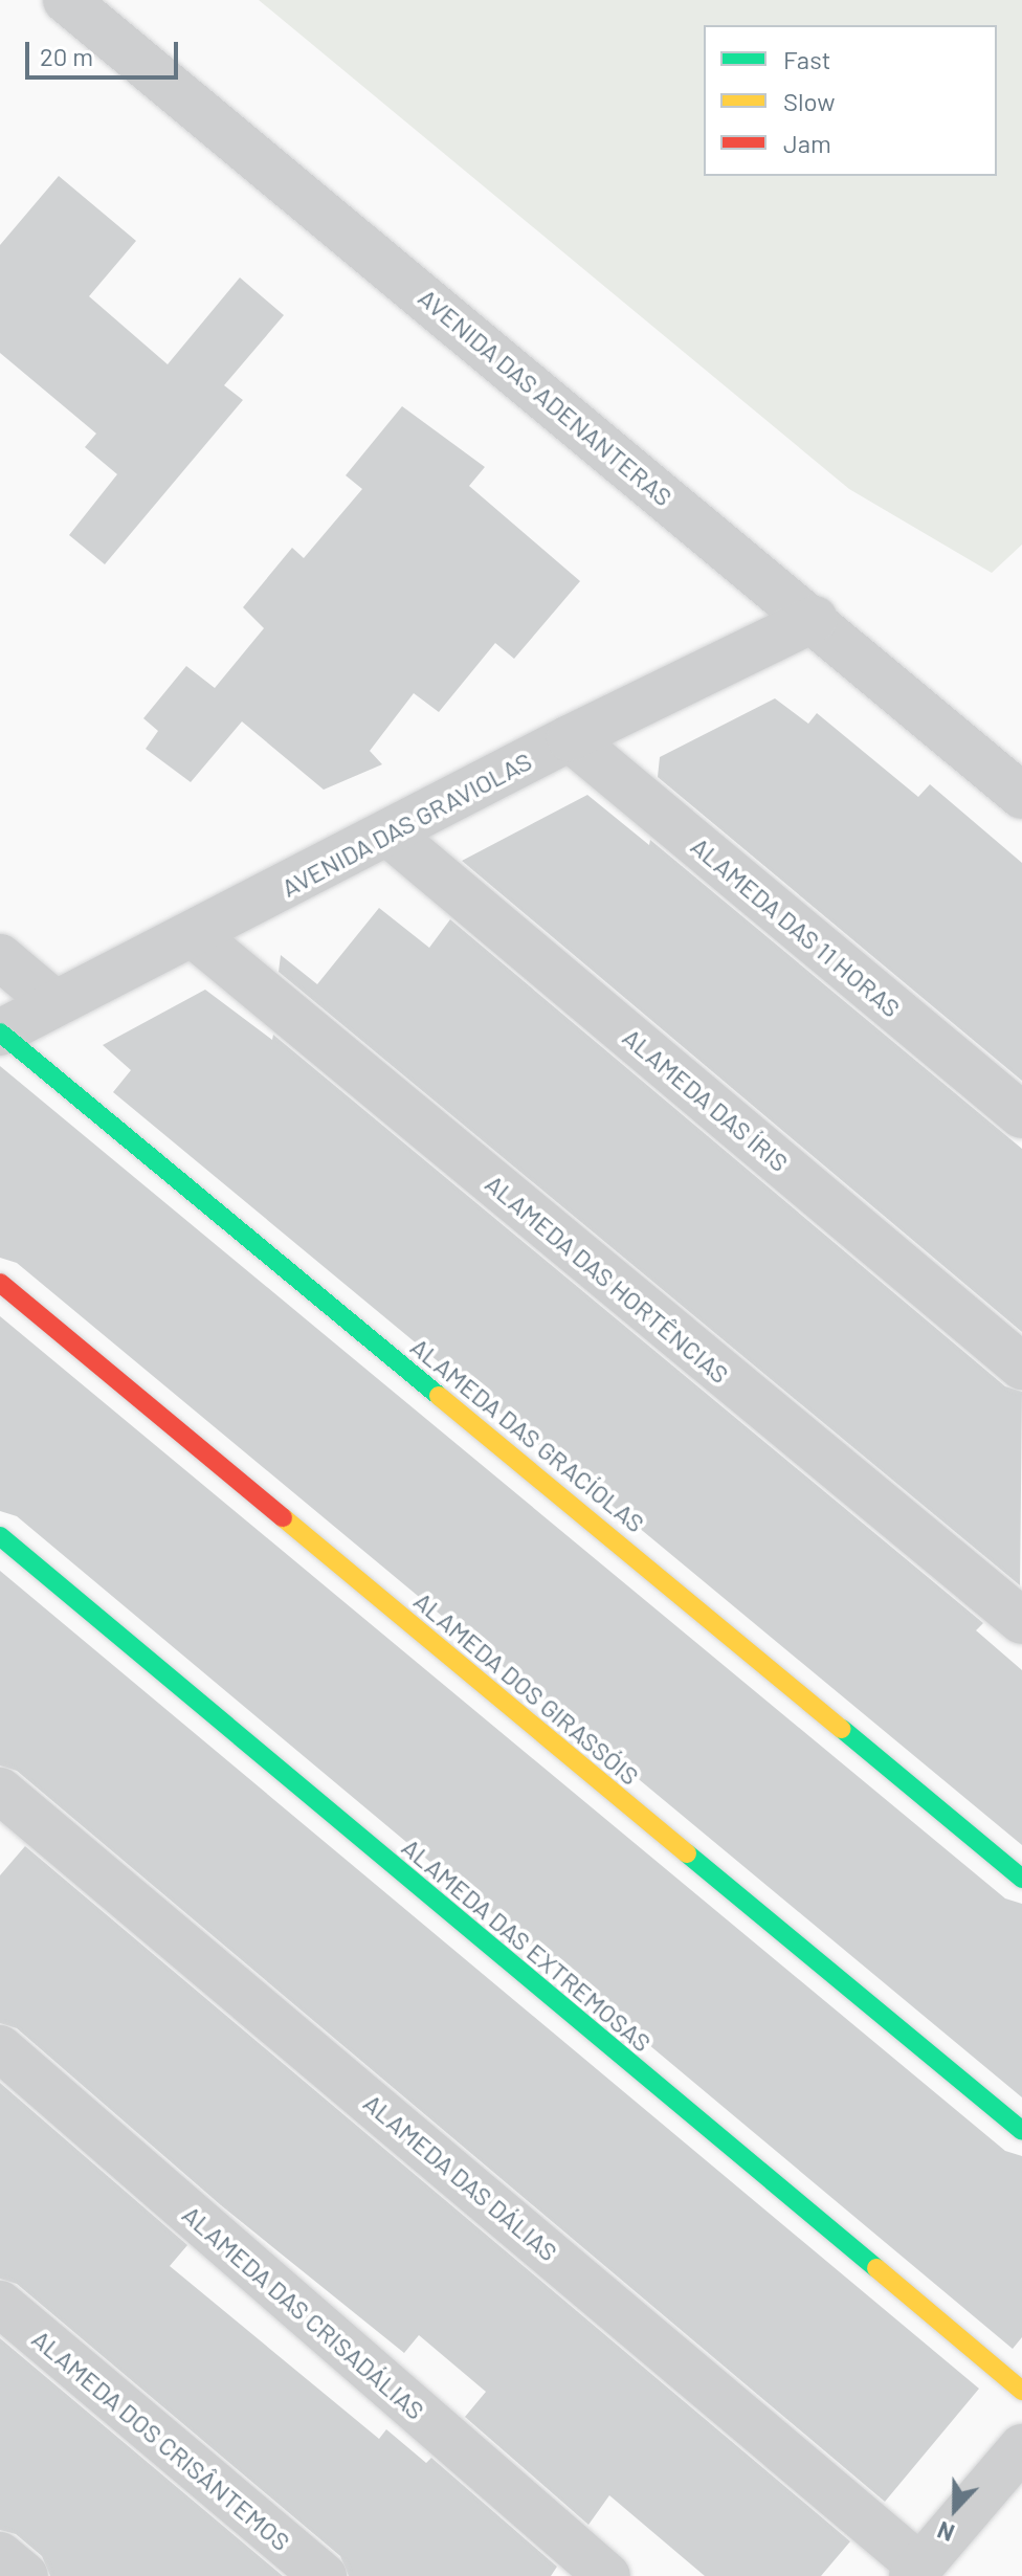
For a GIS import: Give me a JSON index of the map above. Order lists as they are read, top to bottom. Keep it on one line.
{"streets":{"street":["AVENIDA DAS ADENANTERAS","AVENIDA DAS GRAVIOLAS","ALAMEDA DAS 11 HORAS","ALAMEDA DAS ÍRIS","ALAMEDA DAS HORTÊNCIAS","ALAMEDA DAS GRACÍOLAS","ALAMEDA DOS GIRASSÓIS","ALAMEDA DAS EXTREMOSAS","ALAMEDA DAS DÁLIAS","ALAMEDA DAS CRISADÁLIAS","ALAMEDA DOS CRISÂNTEMOS"]},"crossings":[["AVENIDA DAS ADENANTERAS","AVENIDA DAS GRAVIOLAS"],["AVENIDA DAS GRAVIOLAS","ALAMEDA DAS 11 HORAS"],["AVENIDA DAS GRAVIOLAS","ALAMEDA DAS ÍRIS"],["AVENIDA DAS GRAVIOLAS","ALAMEDA DAS HORTÊNCIAS"],["AVENIDA DAS GRAVIOLAS","ALAMEDA DAS GRACÍOLAS"]],"legend":["Fast","Slow","Jam"],"scale_bar":"20 m","north":"bottom"}
